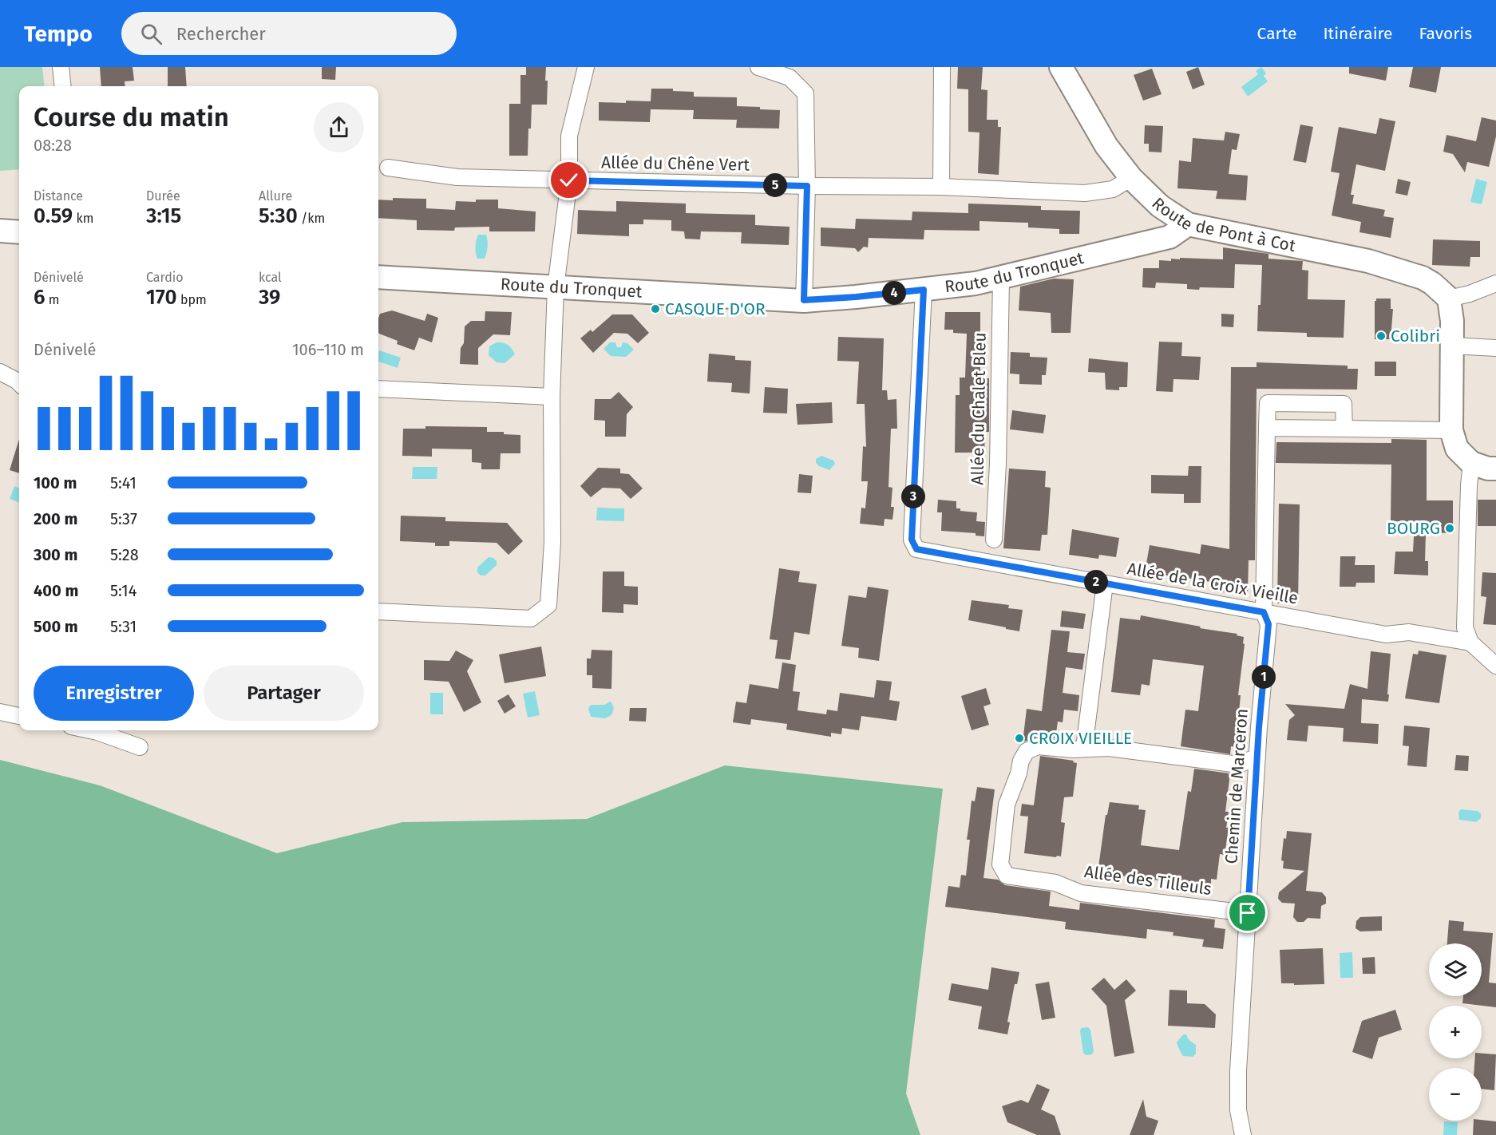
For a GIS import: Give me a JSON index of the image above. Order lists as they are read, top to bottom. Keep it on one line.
{"streets":{"street":["Allée du Chêne Vert","Route de Pont à Cot","Route du Tronquet","Allée du Chalet Bleu","Allée de la Croix Vieille","Chemin de Marceron","Allée des Tilleuls"]},"crossings":[["Allée du Chêne Vert","Route de Pont à Cot"],["Route de Pont à Cot","Route du Tronquet"],["Route du Tronquet","Allée du Chalet Bleu"],["Route du Tronquet","Allée de la Croix Vieille"],["Allée de la Croix Vieille","Chemin de Marceron"],["Chemin de Marceron","Allée des Tilleuls"]],"places":["CASQUE D'OR","Colibri","BOURG","CROIX VIEILLE"],"page":{"header":"Tempo","search":"Rechercher","nav":["Carte","Itinéraire","Favoris"],"heading":["Course du matin","08:28"],"stats":[["Distance","0.59 km"],["Durée","3:15"],["Allure","5:30 /km"],["Dénivelé","6 m"],["Cardio","170 bpm"],["kcal","39"]],"pins":["5","4","3","2","1"],"chart":["Dénivelé","106–110 m"],"list":[{"name":"100 m","note":"5:41"},{"name":"200 m","note":"5:37"},{"name":"300 m","note":"5:28"},{"name":"400 m","note":"5:14"},{"name":"500 m","note":"5:31"}],"buttons":["Enregistrer","Partager"],"map_buttons":["+","−"]}}
